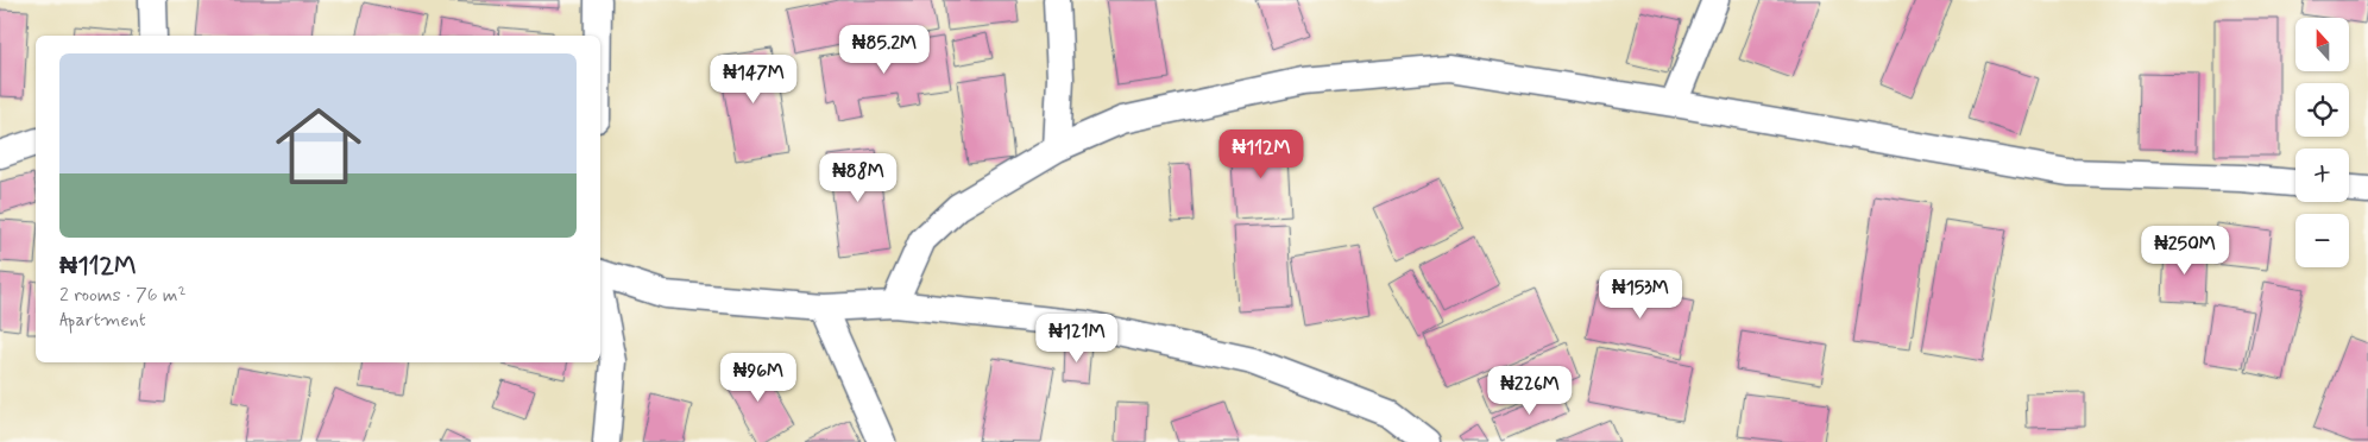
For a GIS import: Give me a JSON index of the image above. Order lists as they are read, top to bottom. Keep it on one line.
{"north":"top","page":{"map_buttons":["+","−"],"price":["₦85.2M","₦147M","₦112M","₦88M","₦250M","₦153M","₦121M","₦96M","₦226M"],"list":[{"name":"₦112M","note":"2 rooms · 76 m² · Apartment"}]}}
